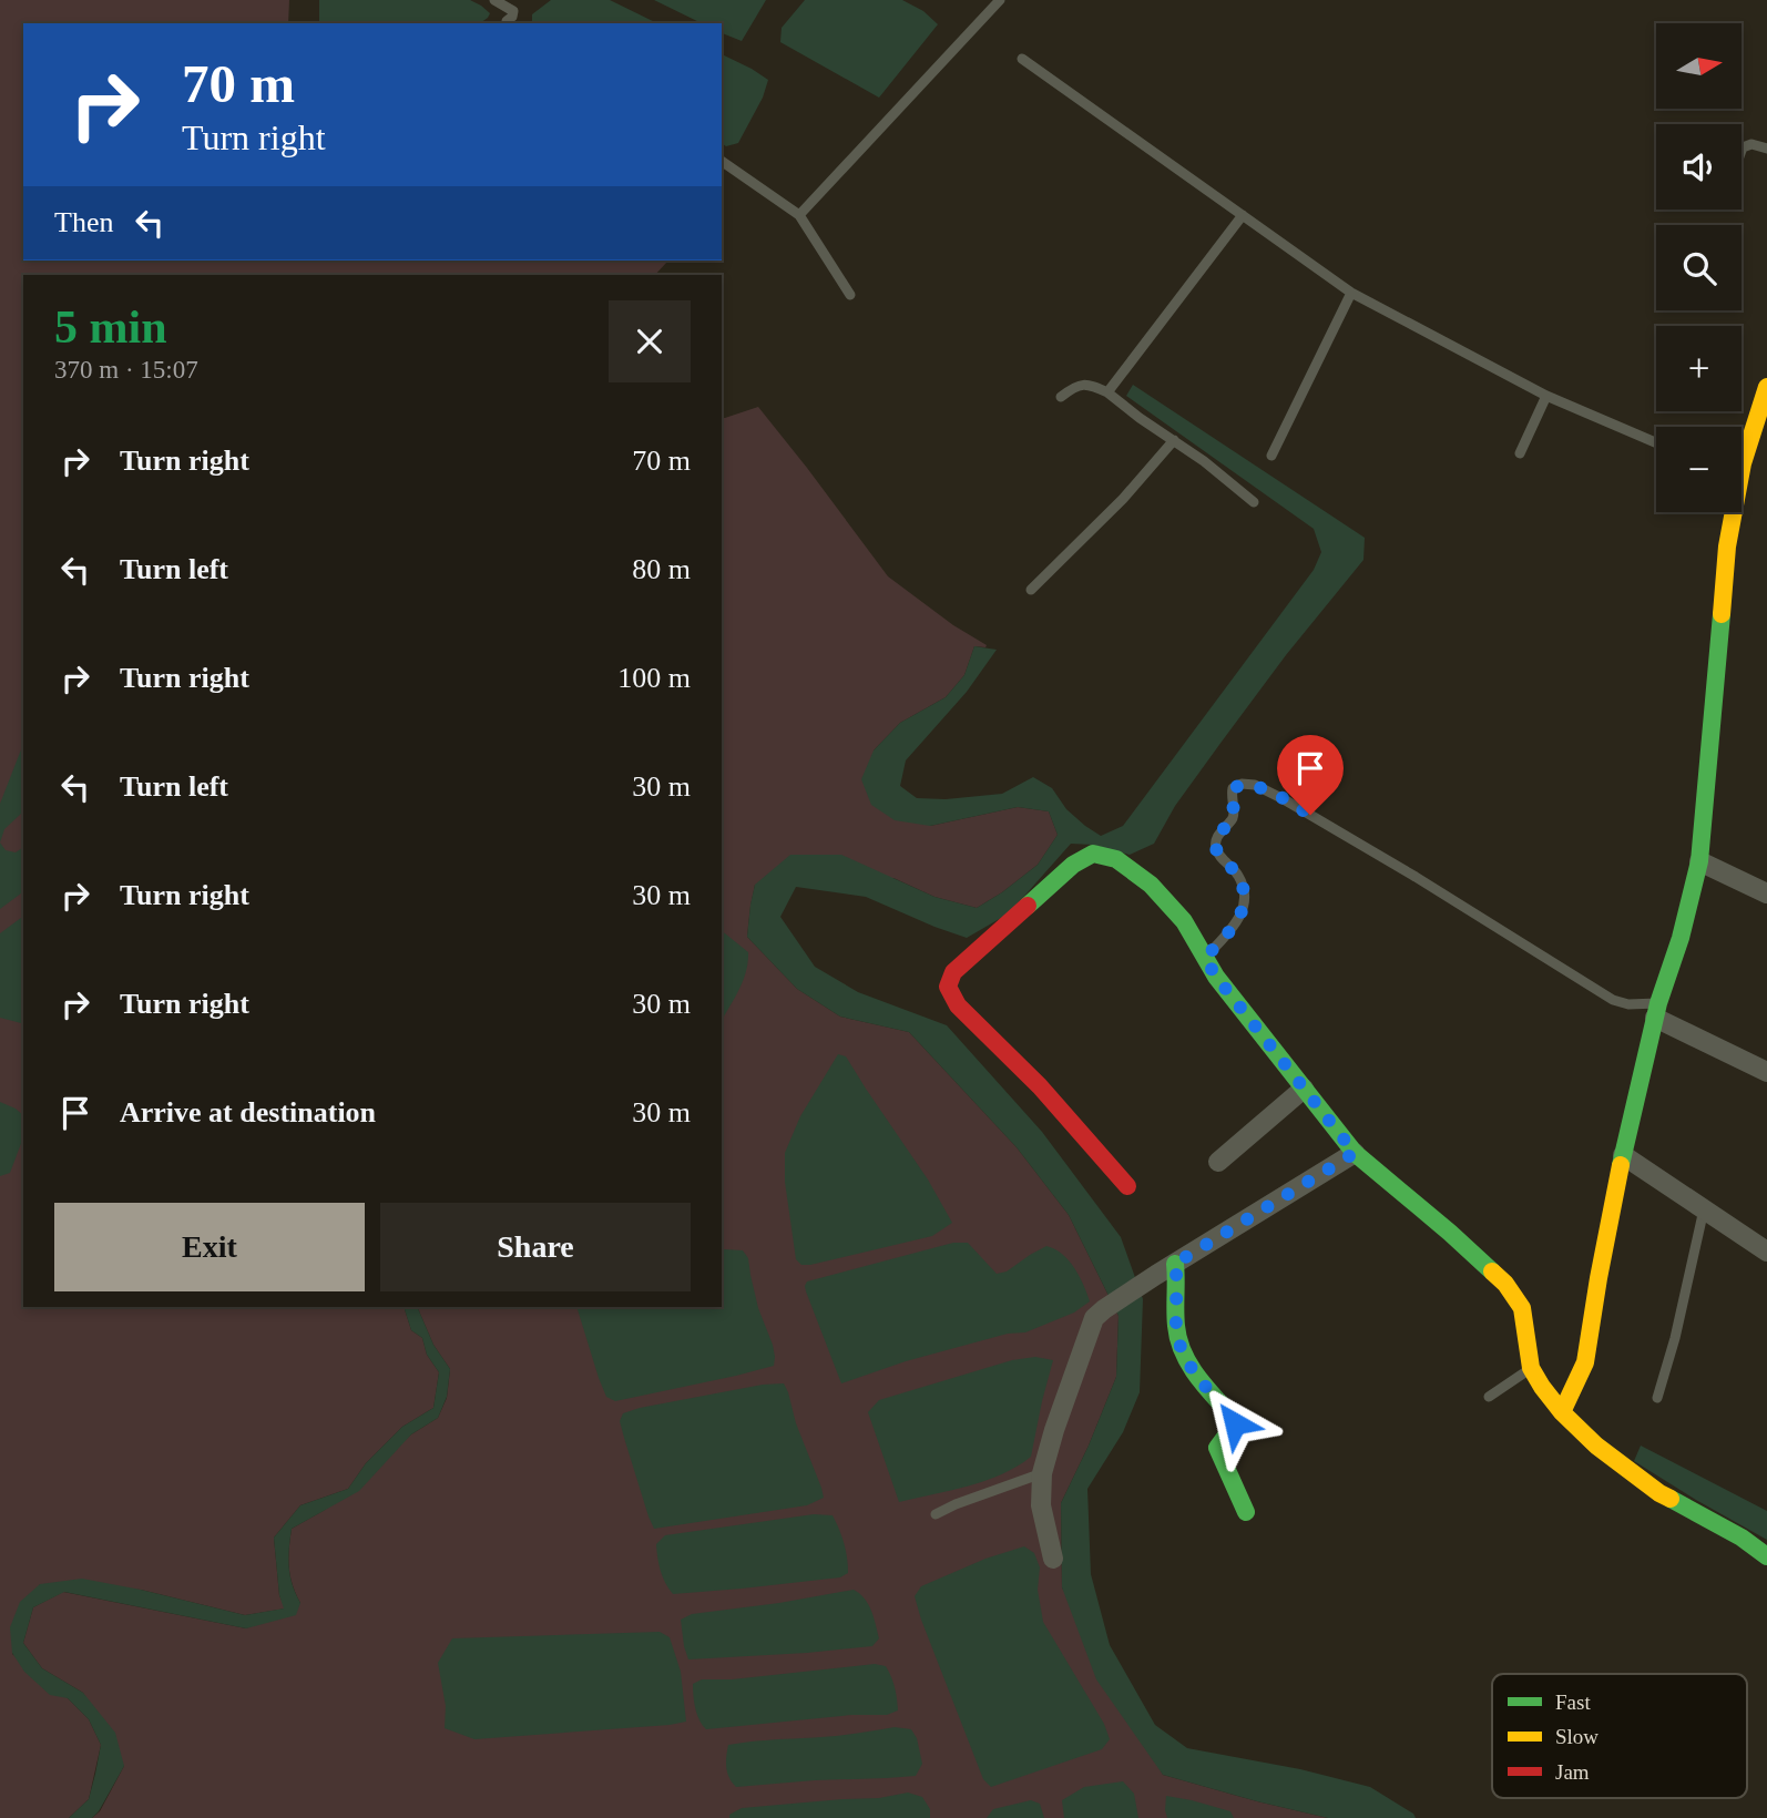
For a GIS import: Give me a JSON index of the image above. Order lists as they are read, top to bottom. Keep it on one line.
{"legend":["Fast","Slow","Jam"],"north":"right","page":{"map_buttons":["+","−"],"turn":["70 m","Turn right"],"then":"Then","heading":["5 min","370 m · 15:07"],"list":[{"name":"Turn right","value":"70 m"},{"name":"Turn left","value":"80 m"},{"name":"Turn right","value":"100 m"},{"name":"Turn left","value":"30 m"},{"name":"Turn right","value":"30 m"},{"name":"Turn right","value":"30 m"},{"name":"Arrive at destination","value":"30 m"}],"buttons":["Exit","Share"]}}
